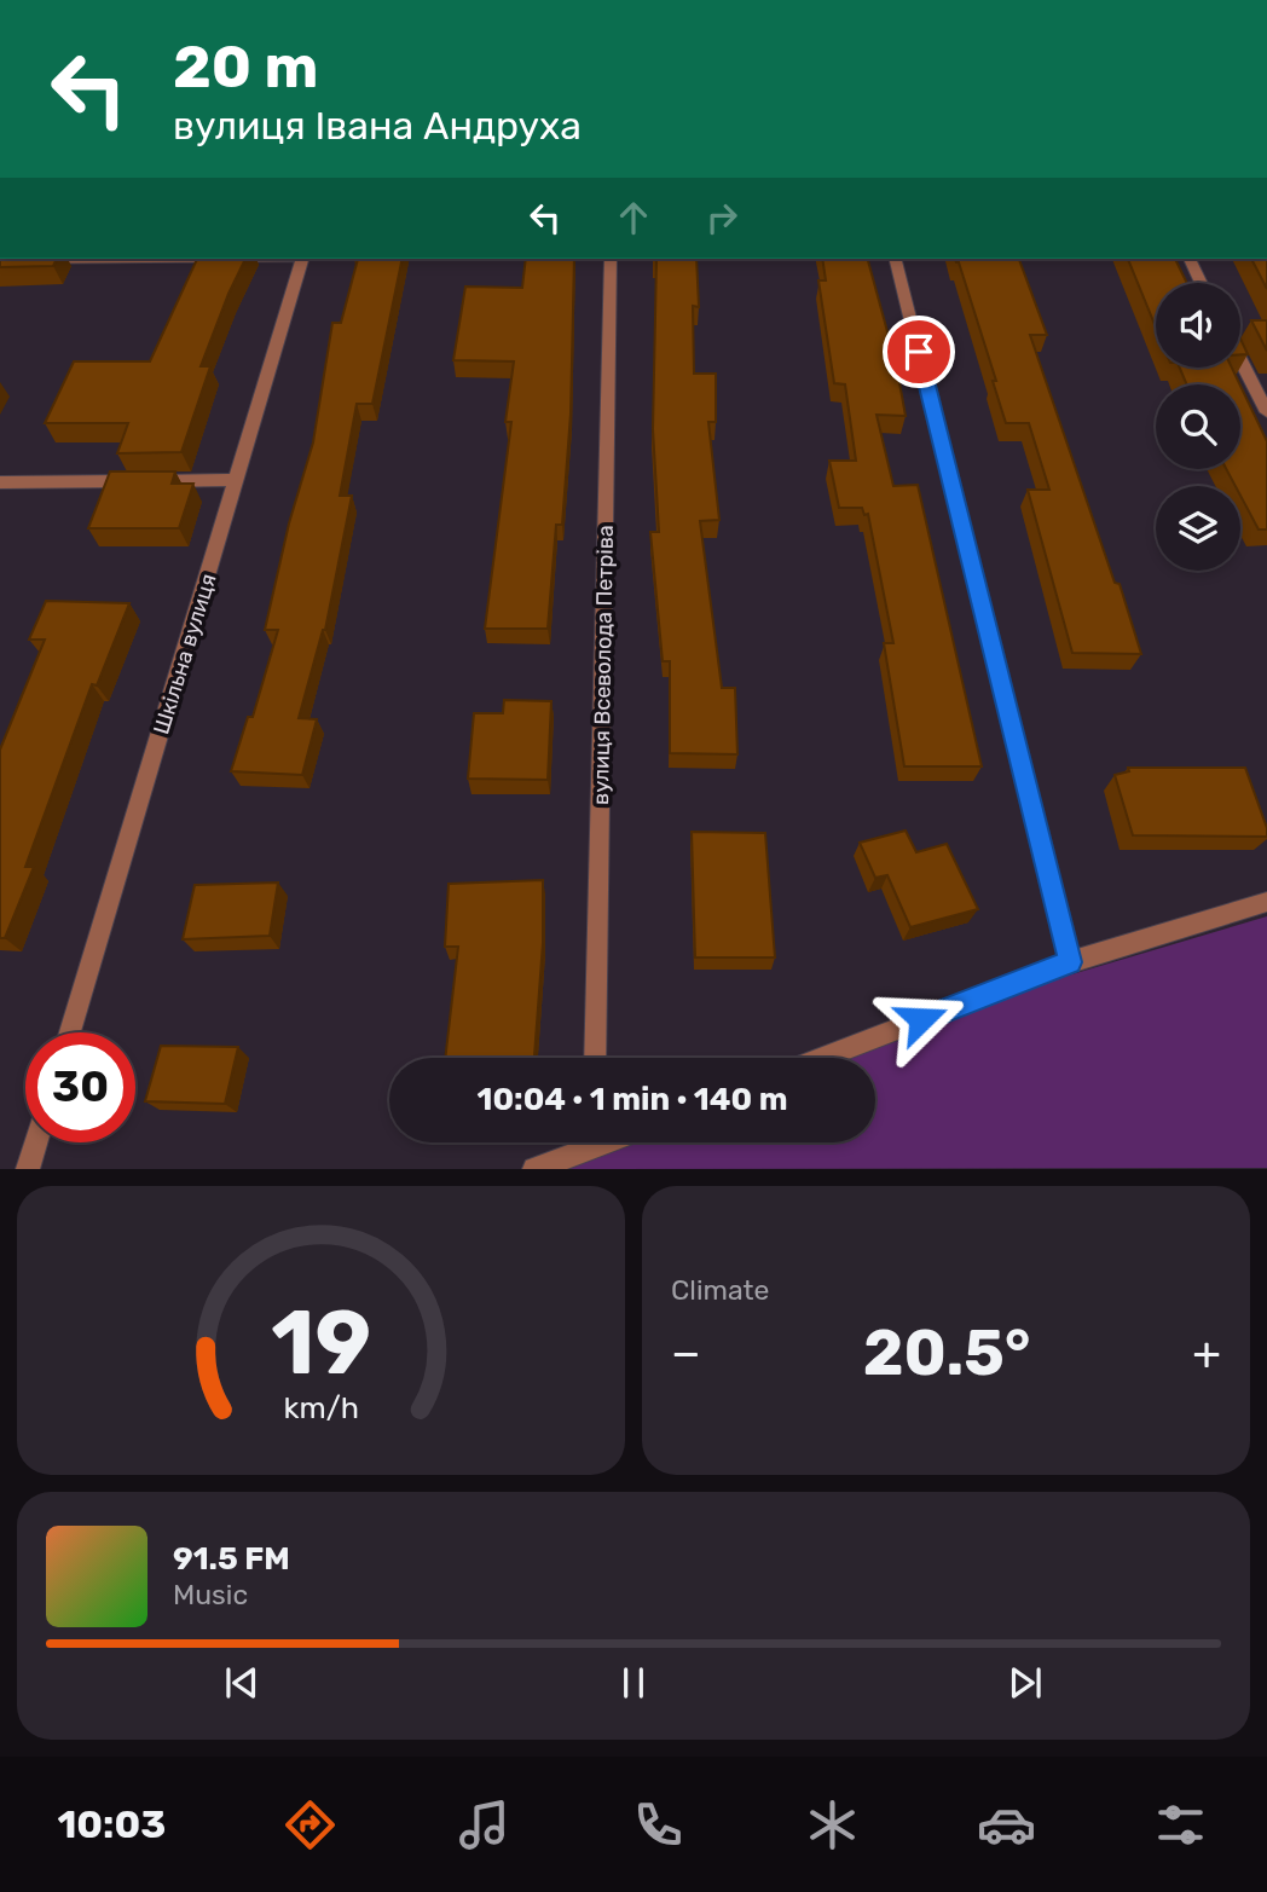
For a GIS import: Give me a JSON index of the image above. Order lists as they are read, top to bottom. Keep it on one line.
{"streets":{"street":["Шкільна вулиця","вулиця Всеволода Петріва"]},"page":{"turn":["20 m","вулиця Івана Андруха"],"limit":"30","trip":"10:04 · 1 min · 140 m","tile":"Climate","heat":["−","20.5°","+"],"song":["91.5 FM","Music"],"tabs":"10:03","gauge":["19","km/h"]}}
